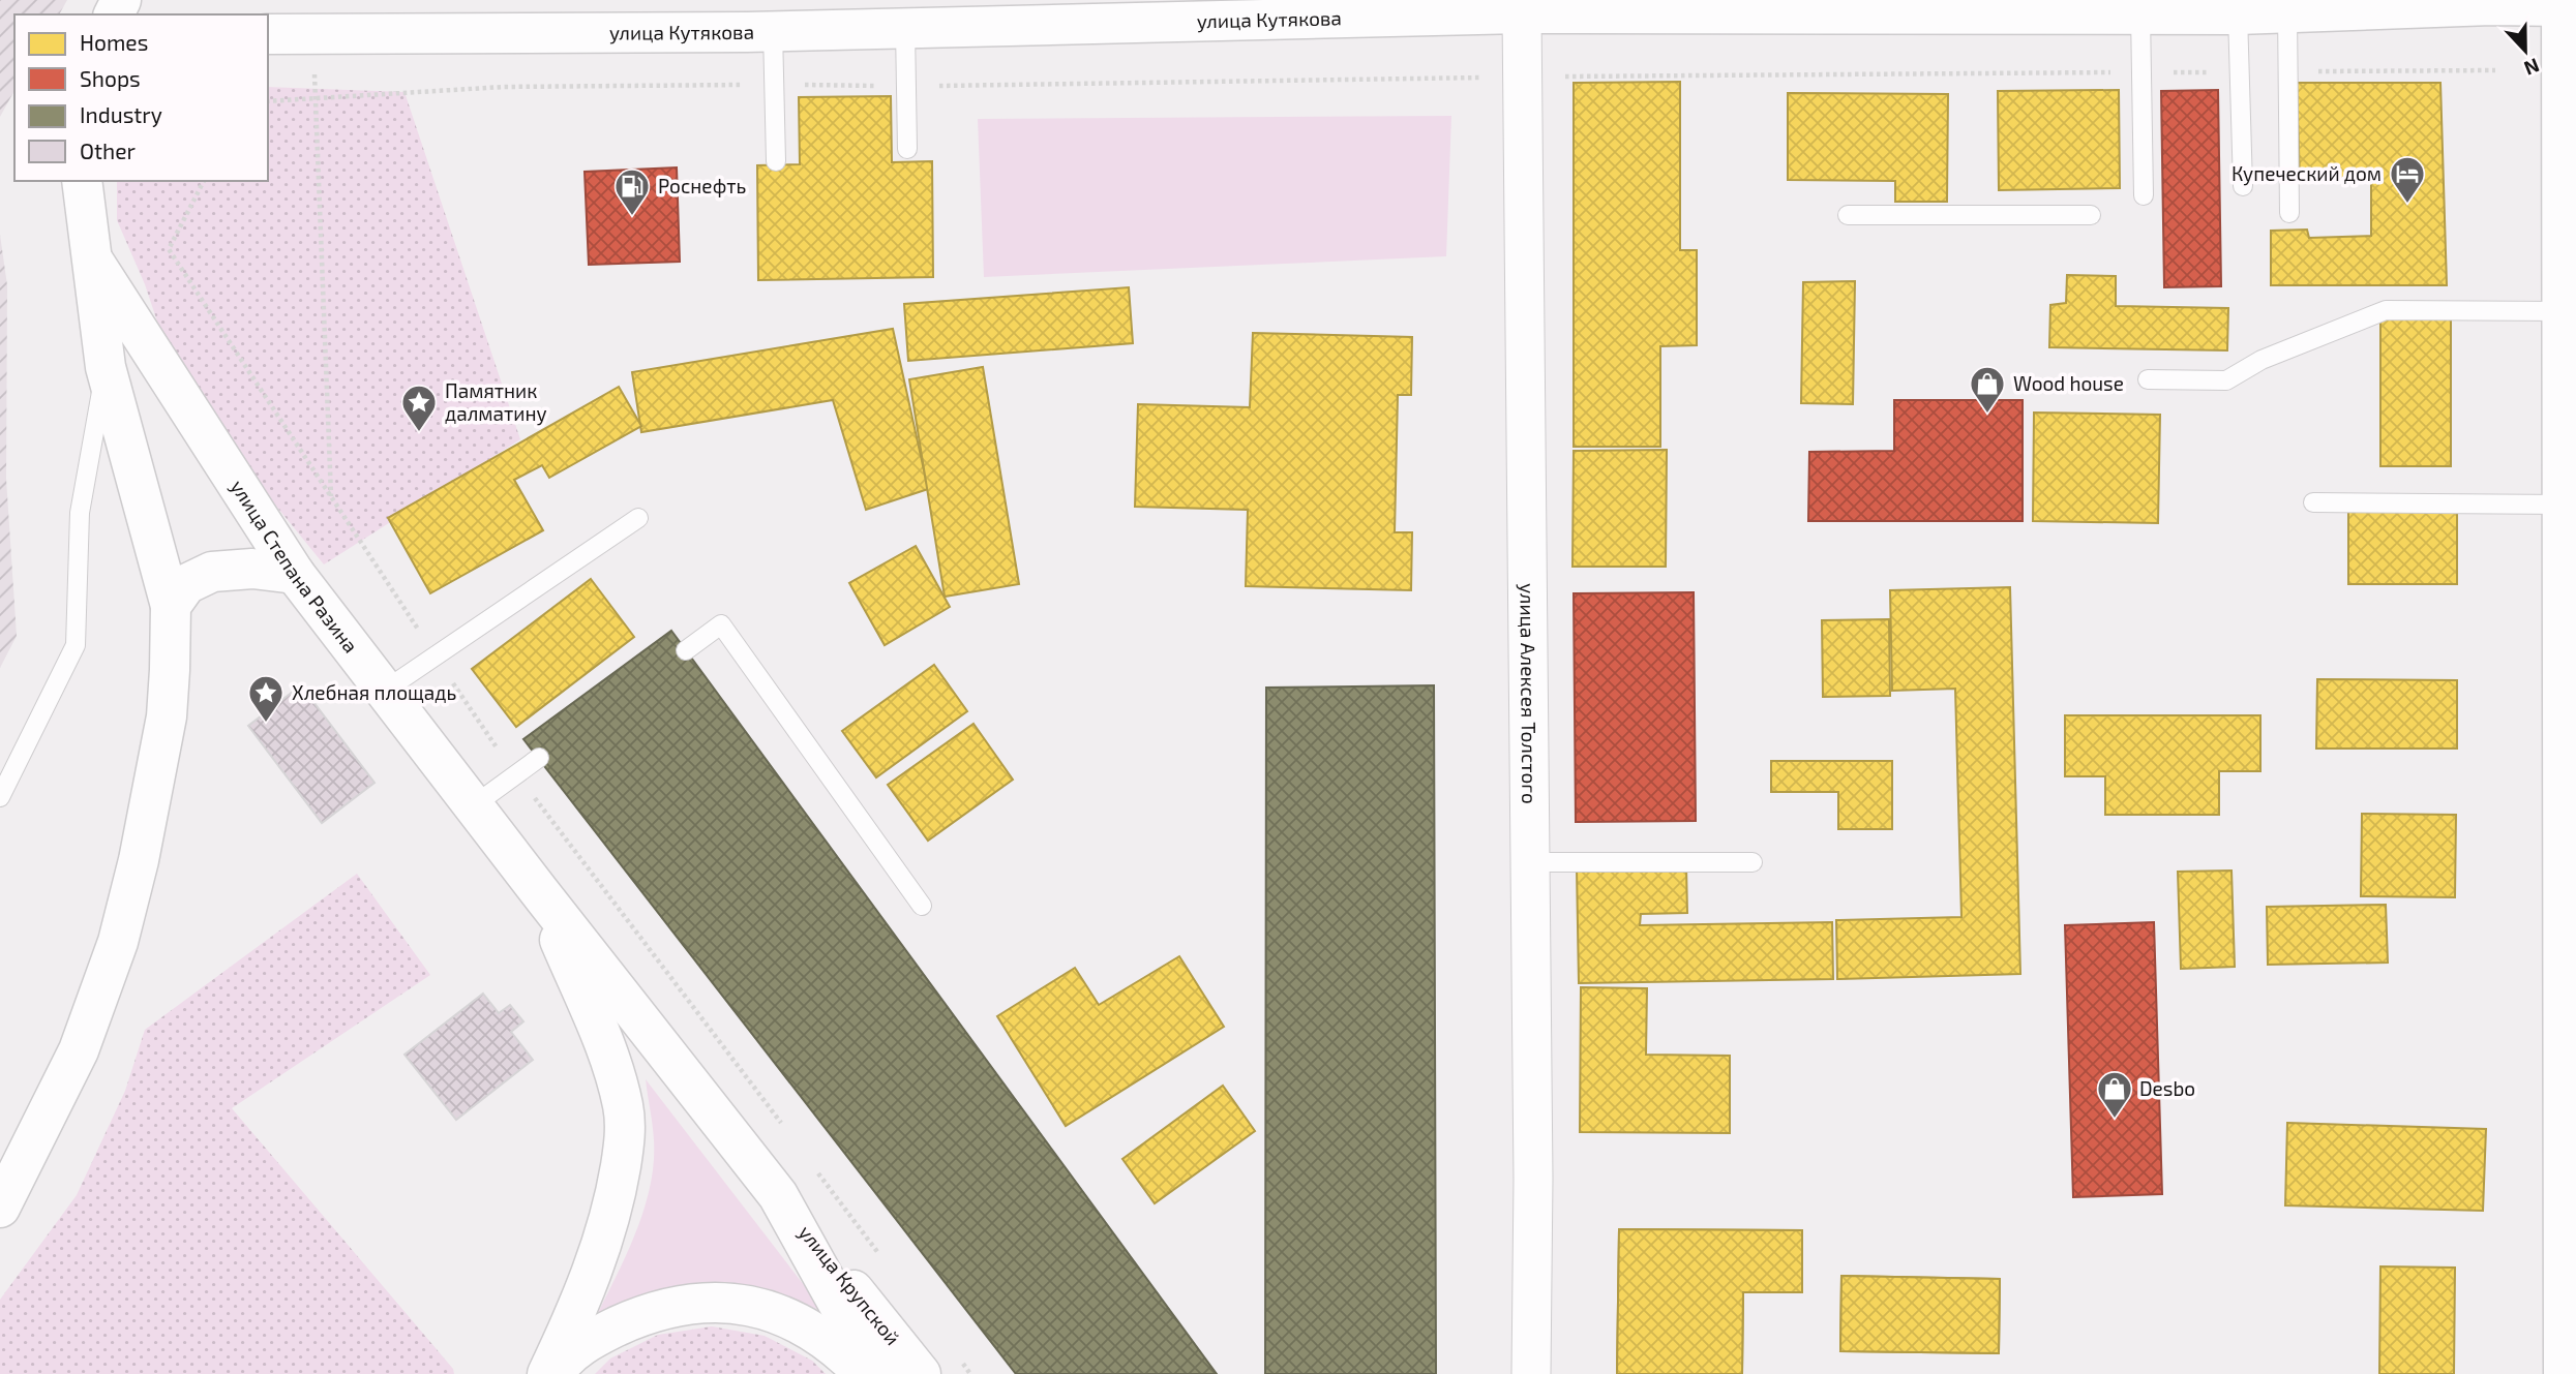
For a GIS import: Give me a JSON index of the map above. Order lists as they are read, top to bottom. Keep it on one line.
{"streets":{"main road":["улица Кутякова","улица Степана Разина","улица Крупской"],"street":["улица Алексея Толстого"]},"crossings":[["улица Кутякова","улица Алексея Толстого"]],"places":{"hotel":["Купеческий дом"],"fuel station":["Роснефть"],"shop":["Wood house","Desbo"],"place":["Памятник далматину","Хлебная площадь"]},"legend":["Homes","Shops","Industry","Other"],"north":"bottom"}
